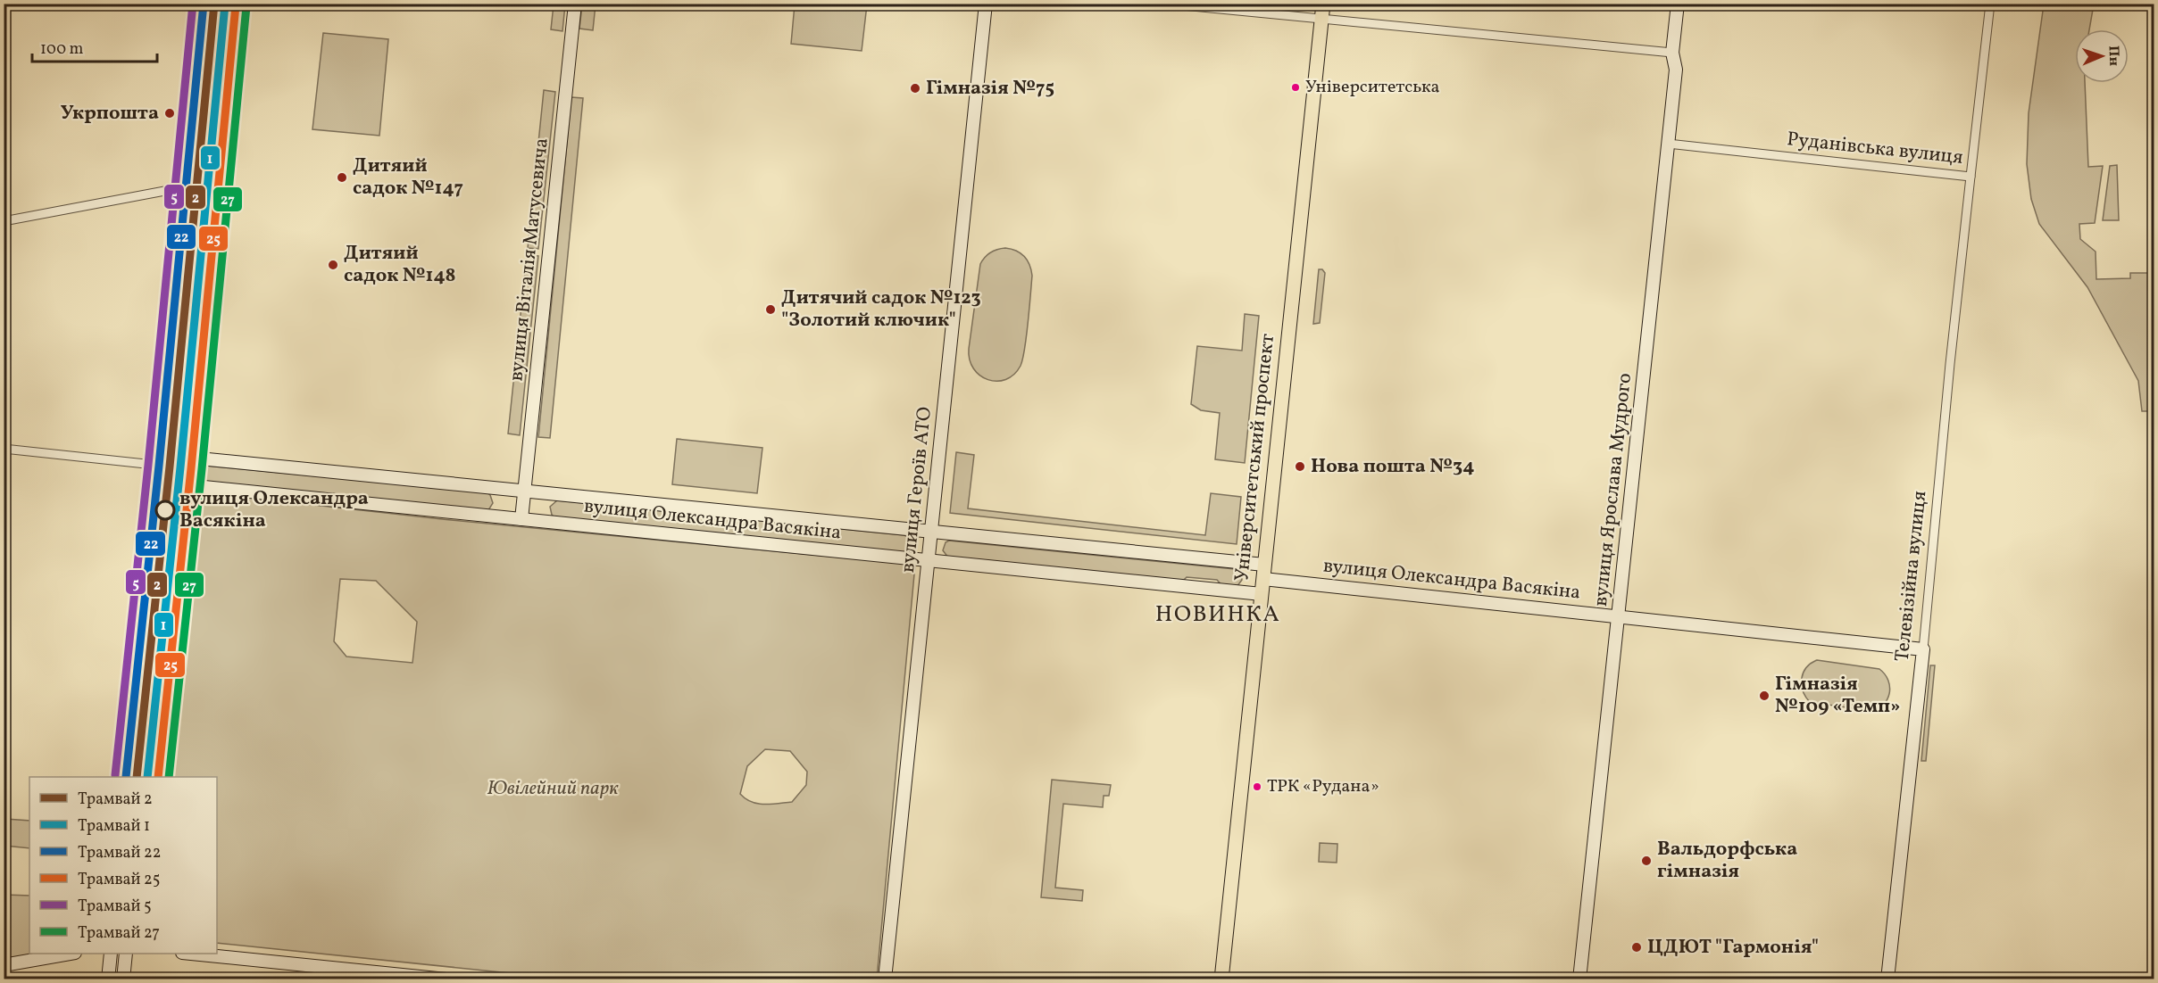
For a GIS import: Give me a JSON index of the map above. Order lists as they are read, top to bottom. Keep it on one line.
{"streets":{"main road":["Університетський проспект"],"street":["Руданівська вулиця","вулиця Віталія Матусевича","вулиця Героїв АТО","вулиця Ярослава Мудрого","вулиця Олександра Васякіна","Телевізійна вулиця"]},"crossings":[["Руданівська вулиця","вулиця Ярослава Мудрого"],["Руданівська вулиця","Телевізійна вулиця"],["вулиця Віталія Матусевича","вулиця Олександра Васякіна"],["Університетський проспект","вулиця Олександра Васякіна"],["вулиця Героїв АТО","вулиця Олександра Васякіна"],["вулиця Ярослава Мудрого","вулиця Олександра Васякіна"],["вулиця Олександра Васякіна","Телевізійна вулиця"]],"districts":["НОВИНКА"],"parks":["Ювілейний парк"],"places":["Університетська","Гімназія №75","Укрпошта","Дитяий садок №147","Дитяий садок №148","Дитячий садок №123 \"Золотий ключик\"","Нова пошта №34","вулиця Олександра Васякіна","Гімназія №109 «Темп»","ТРК «Рудана»","Вальдорфська гімназія","ЦДЮТ \"Гармонія\""],"lines":["tram line 2","tram line 22","tram line 5","tram line 1","tram line 25","tram line 27"],"legend":["Трамвай 2","Трамвай 1","Трамвай 22","Трамвай 25","Трамвай 5","Трамвай 27"],"scale_bar":"100 m","north":"right"}
